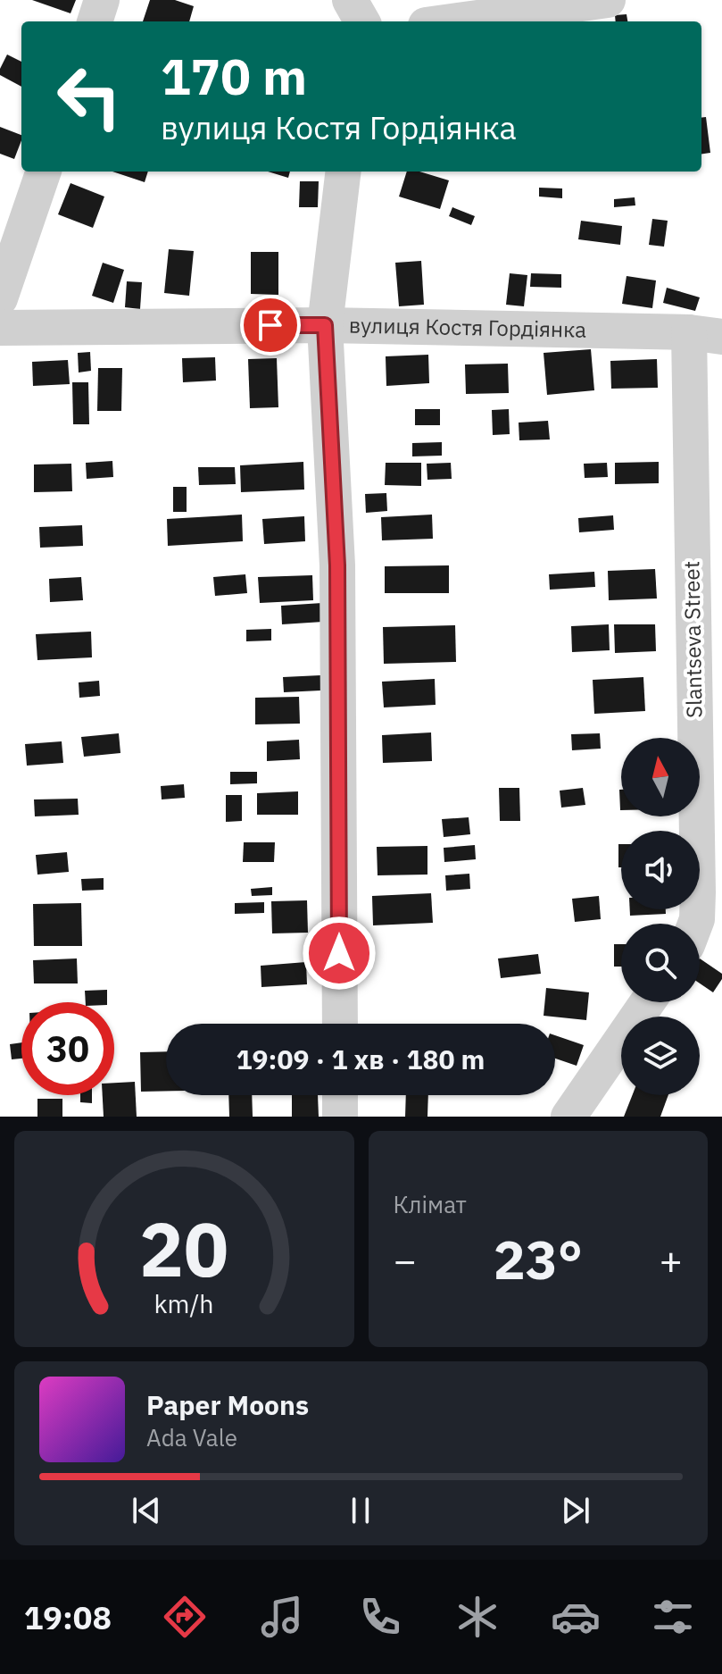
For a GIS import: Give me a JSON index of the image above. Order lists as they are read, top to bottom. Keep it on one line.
{"streets":{"street":["вулиця Костя Гордіянка","Slantseva Street"]},"crossings":[["вулиця Костя Гордіянка","Slantseva Street"]],"north":"top","page":{"turn":["170 m","вулиця Костя Гордіянка"],"limit":"30","trip":"19:09 · 1 хв · 180 m","tile":"Клімат","heat":["−","23°","+"],"song":["Paper Moons","Ada Vale"],"tabs":"19:08","gauge":["20","km/h"]}}
